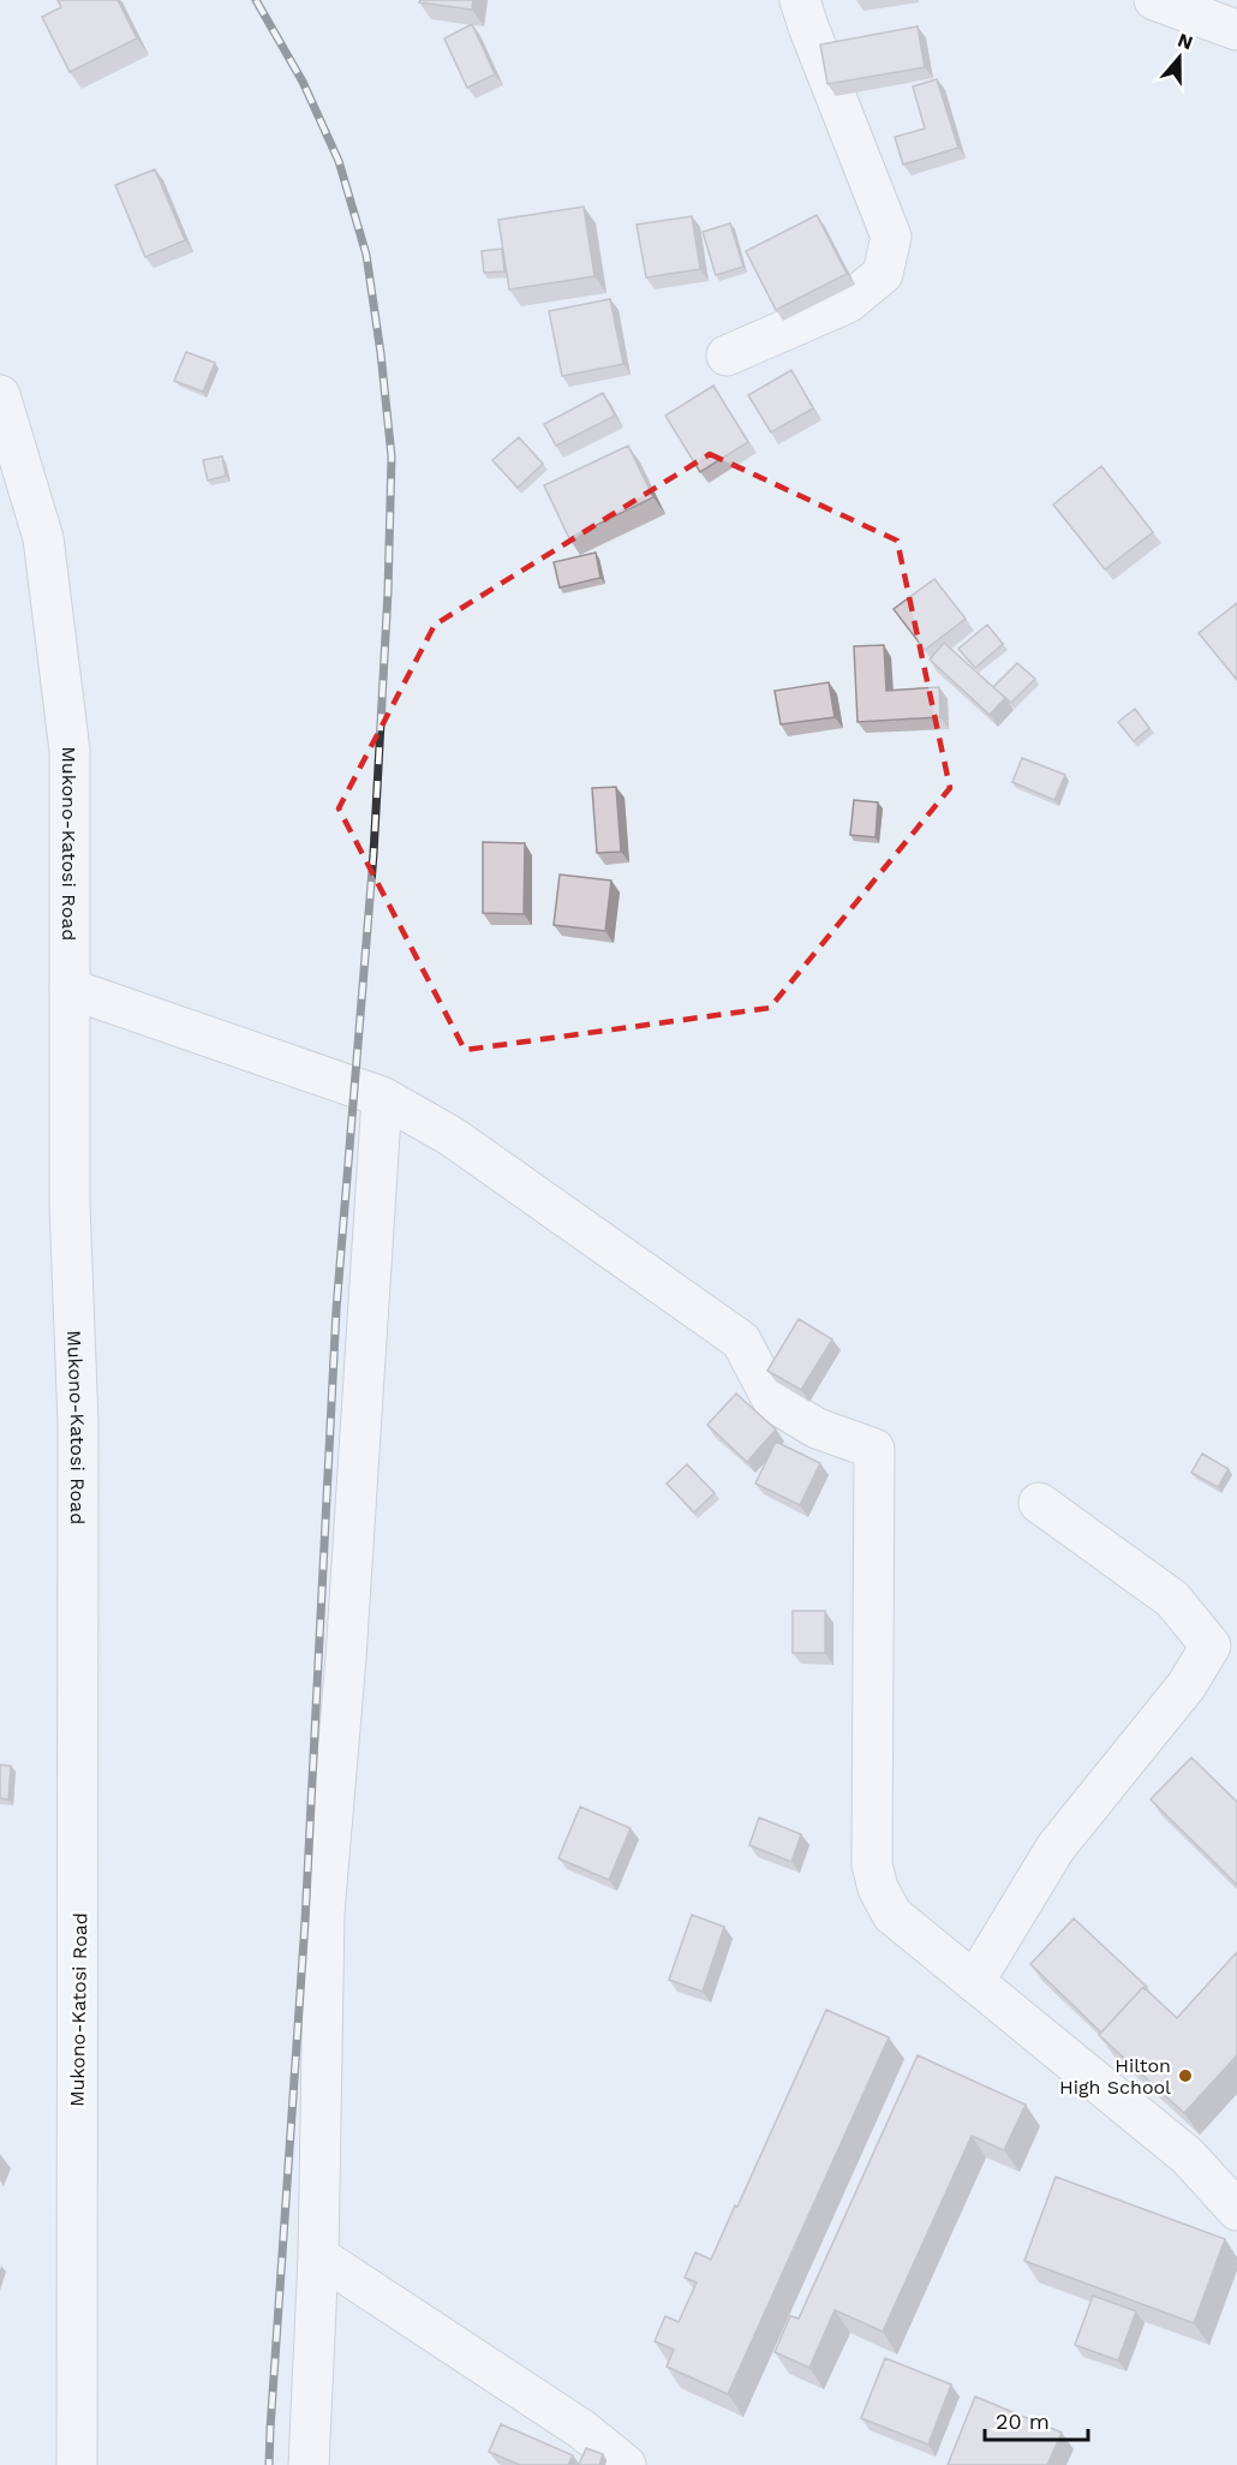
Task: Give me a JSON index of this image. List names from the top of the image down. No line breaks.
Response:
{"streets":{"street":["Mukono-Katosi Road"]},"places":["Hilton High School"],"scale_bar":"20 m","north":"top"}
